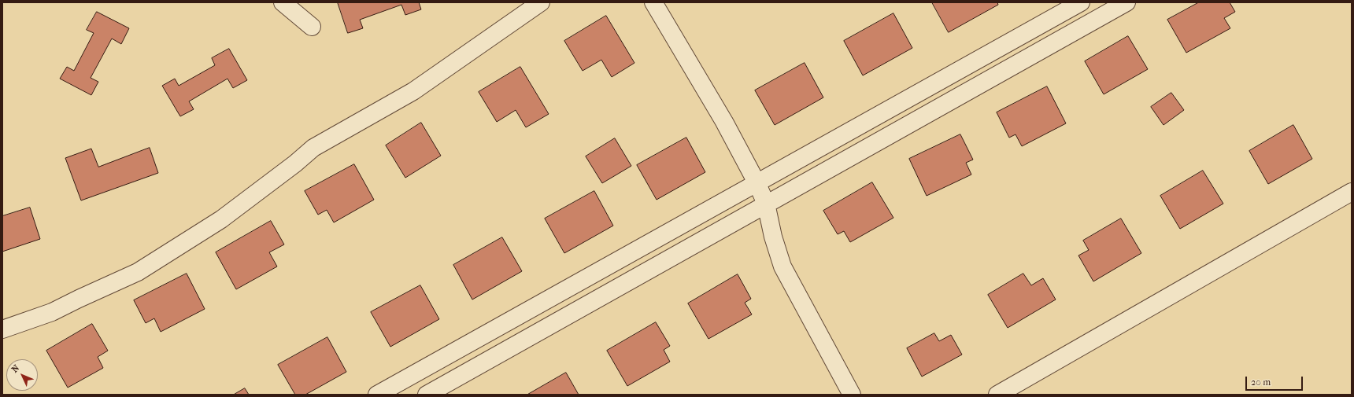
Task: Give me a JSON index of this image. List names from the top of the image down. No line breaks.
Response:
{"scale_bar":"20 m","north":"top left"}
